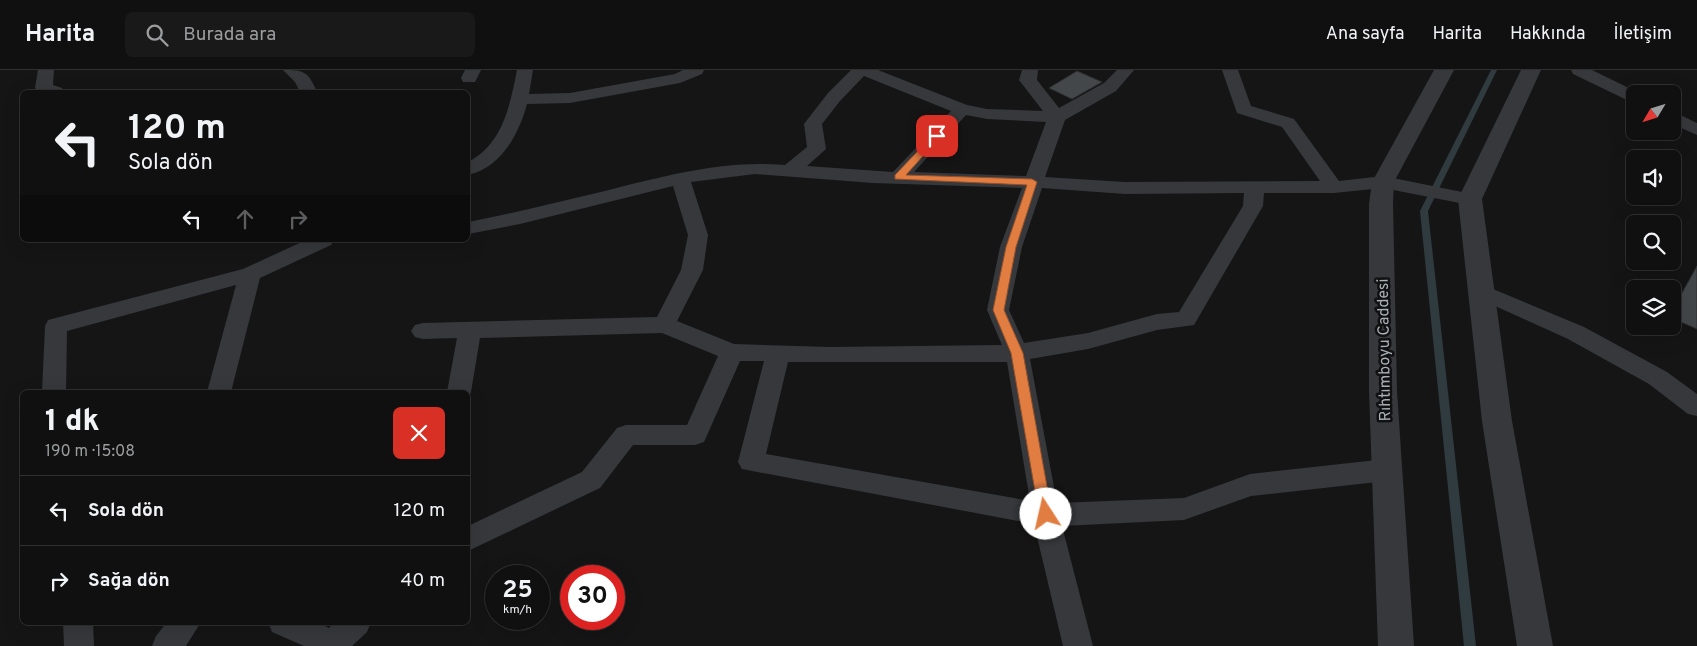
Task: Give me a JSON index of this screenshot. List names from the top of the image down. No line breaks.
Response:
{"streets":{"street":["Rıhtımboyu Caddesi"]},"north":"bottom left","page":{"header":"Harita","search":"Burada ara","nav":["Ana sayfa","Harita","Hakkında","İletişim"],"turn":["120 m","Sola dön"],"heading":["1 dk","190 m · 15:08"],"list":[{"name":"Sola dön","value":"120 m"},{"name":"Sağa dön","value":"40 m"}],"speed":"25 km/h","limit":"30"}}
